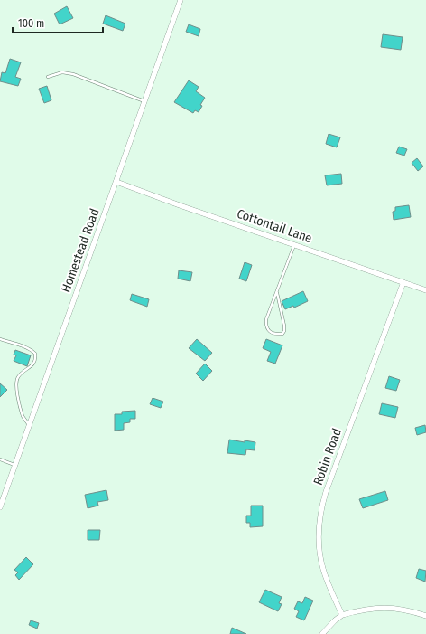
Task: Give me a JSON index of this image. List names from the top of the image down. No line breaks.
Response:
{"streets":{"street":["Cottontail Lane","Homestead Road","Robin Road"]},"crossings":[["Cottontail Lane","Homestead Road"],["Cottontail Lane","Robin Road"]],"scale_bar":"100 m"}
